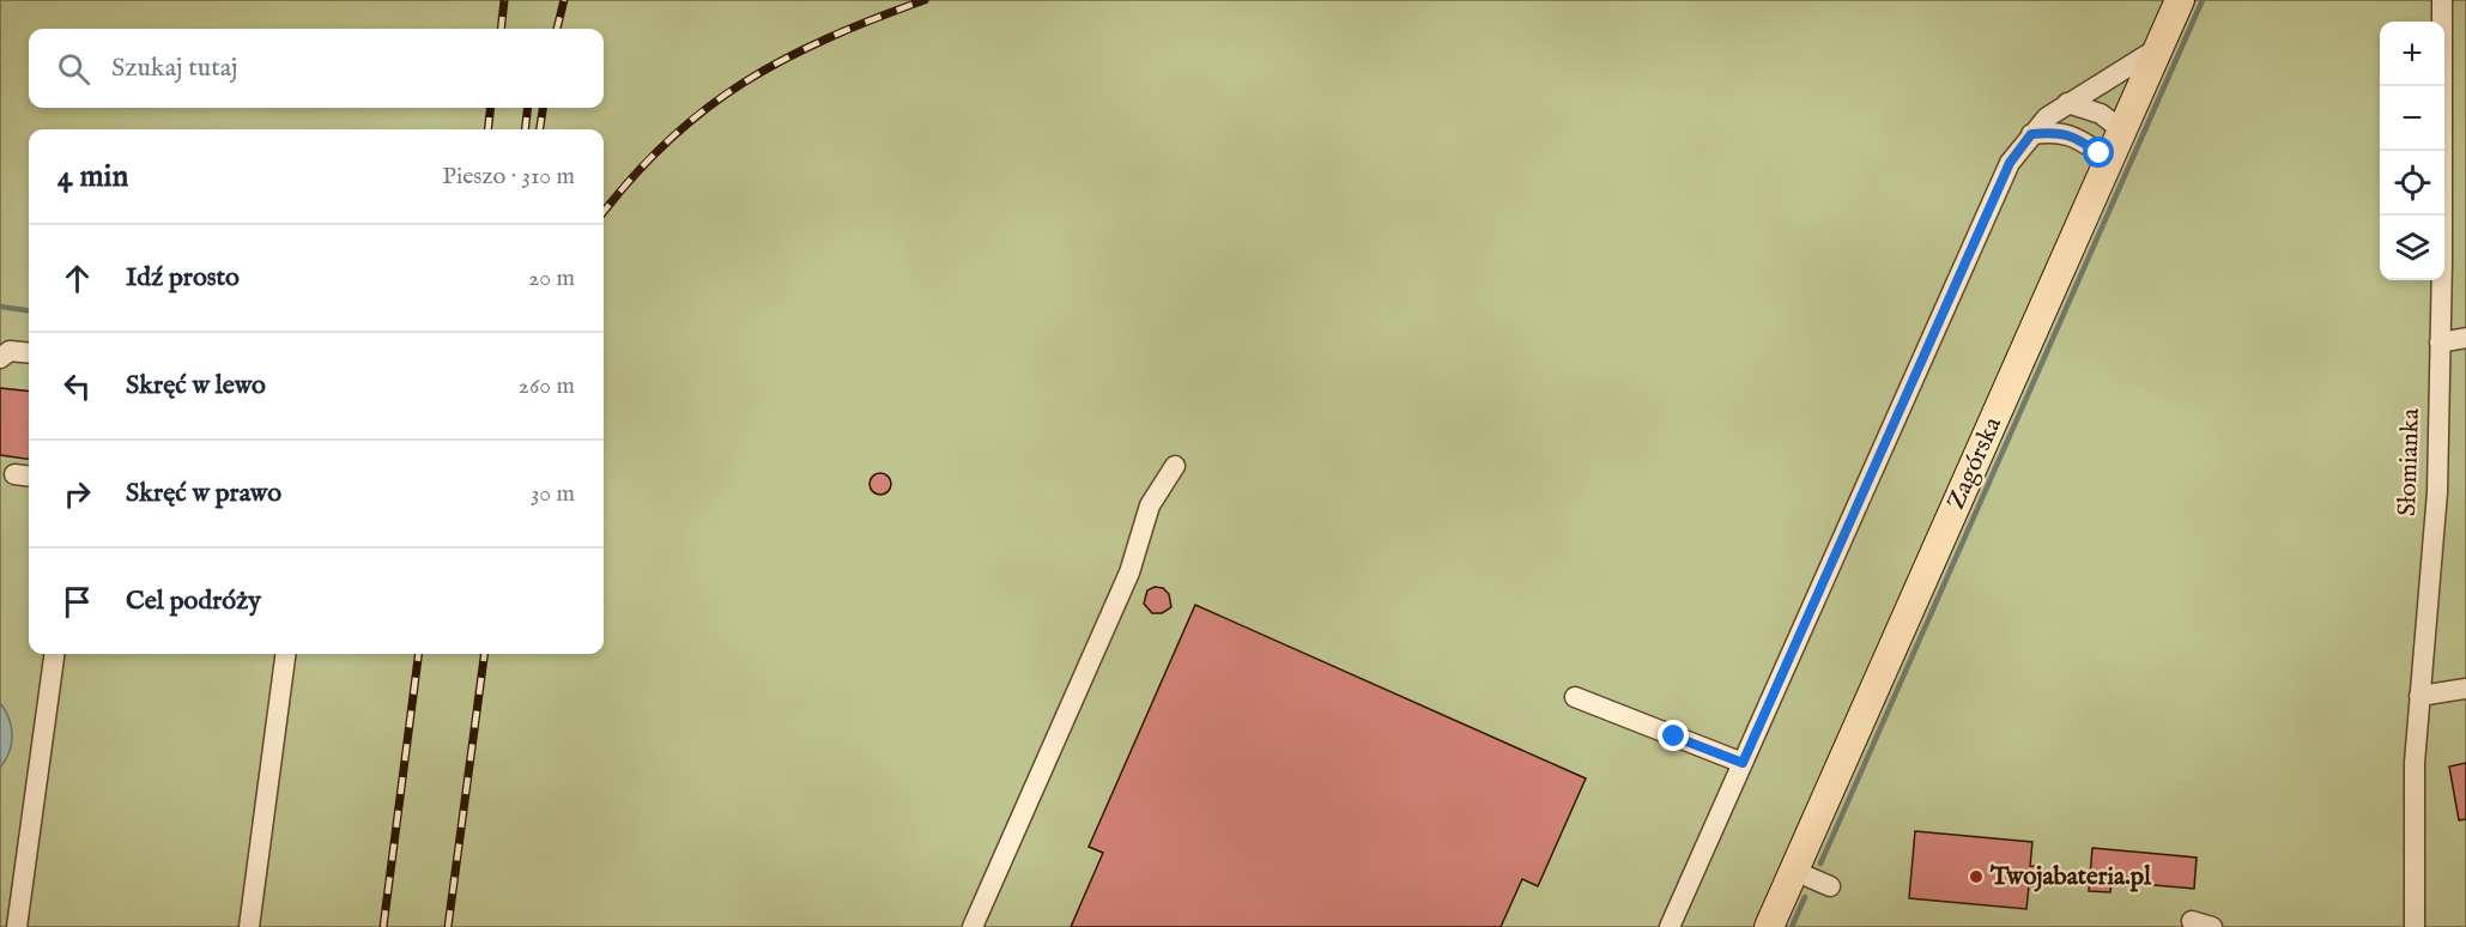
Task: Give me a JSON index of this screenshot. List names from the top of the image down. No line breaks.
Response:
{"streets":{"highway":["Zagórska"],"street":["Słomianka"]},"places":["Twojabateria.pl"],"page":{"map_buttons":["+","−"],"search":"Szukaj tutaj","heading":["4 min","Pieszo · 310 m"],"list":[["Idź prosto","20 m"],["Skręć w lewo","260 m"],["Skręć w prawo","30 m"],"Cel podróży"]}}
